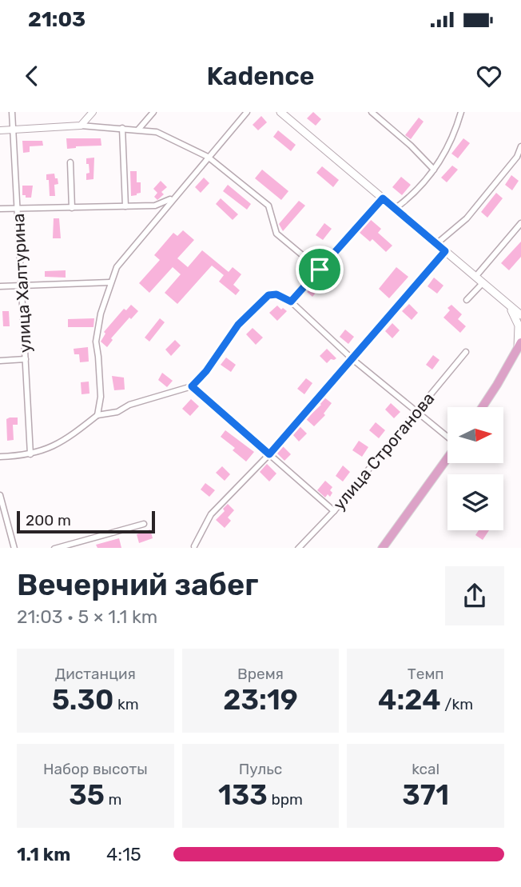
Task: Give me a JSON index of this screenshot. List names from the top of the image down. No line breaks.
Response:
{"streets":{"street":["улица Халтурина","улица Строганова"]},"scale_bar":"200 m","north":"right","page":{"status":"21:03","header":"Kadence","scale":"200 m","heading":["Вечерний забег","21:03 · 5 × 1.1 km"],"stats":[["Дистанция","5.30 km"],["Время","23:19"],["Темп","4:24 /km"],["Набор высоты","35 m"],["Пульс","133 bpm"],["kcal","371"]],"list":[{"name":"1.1 km","note":"4:15"}]}}
